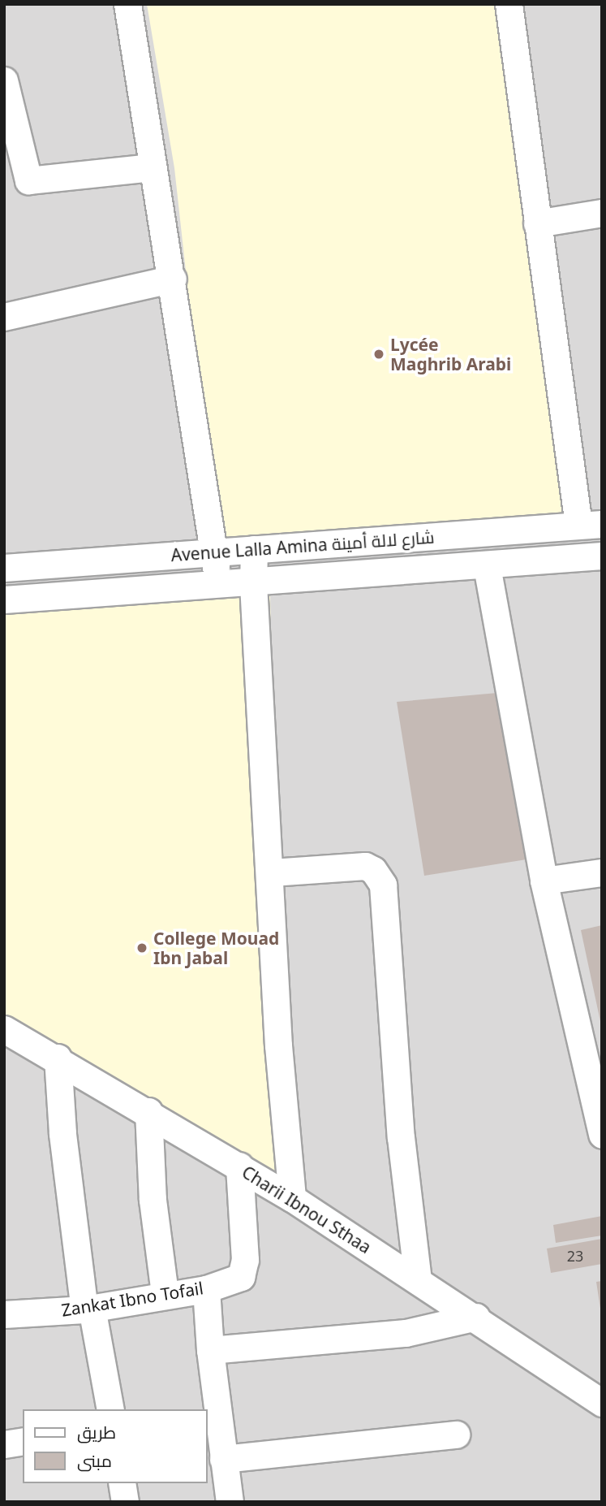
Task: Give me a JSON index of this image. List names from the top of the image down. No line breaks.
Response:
{"streets":{"street":["Avenue Lalla Amina شارع لالة أمينة","Charii Ibnou Sthaa","Zankat Ibno Tofail"]},"crossings":[["Charii Ibnou Sthaa","Zankat Ibno Tofail"]],"places":["Lycée Maghrib Arabi","College Mouad Ibn Jabal"],"house_numbers":["23"],"legend":["طريق","مبنى"]}
